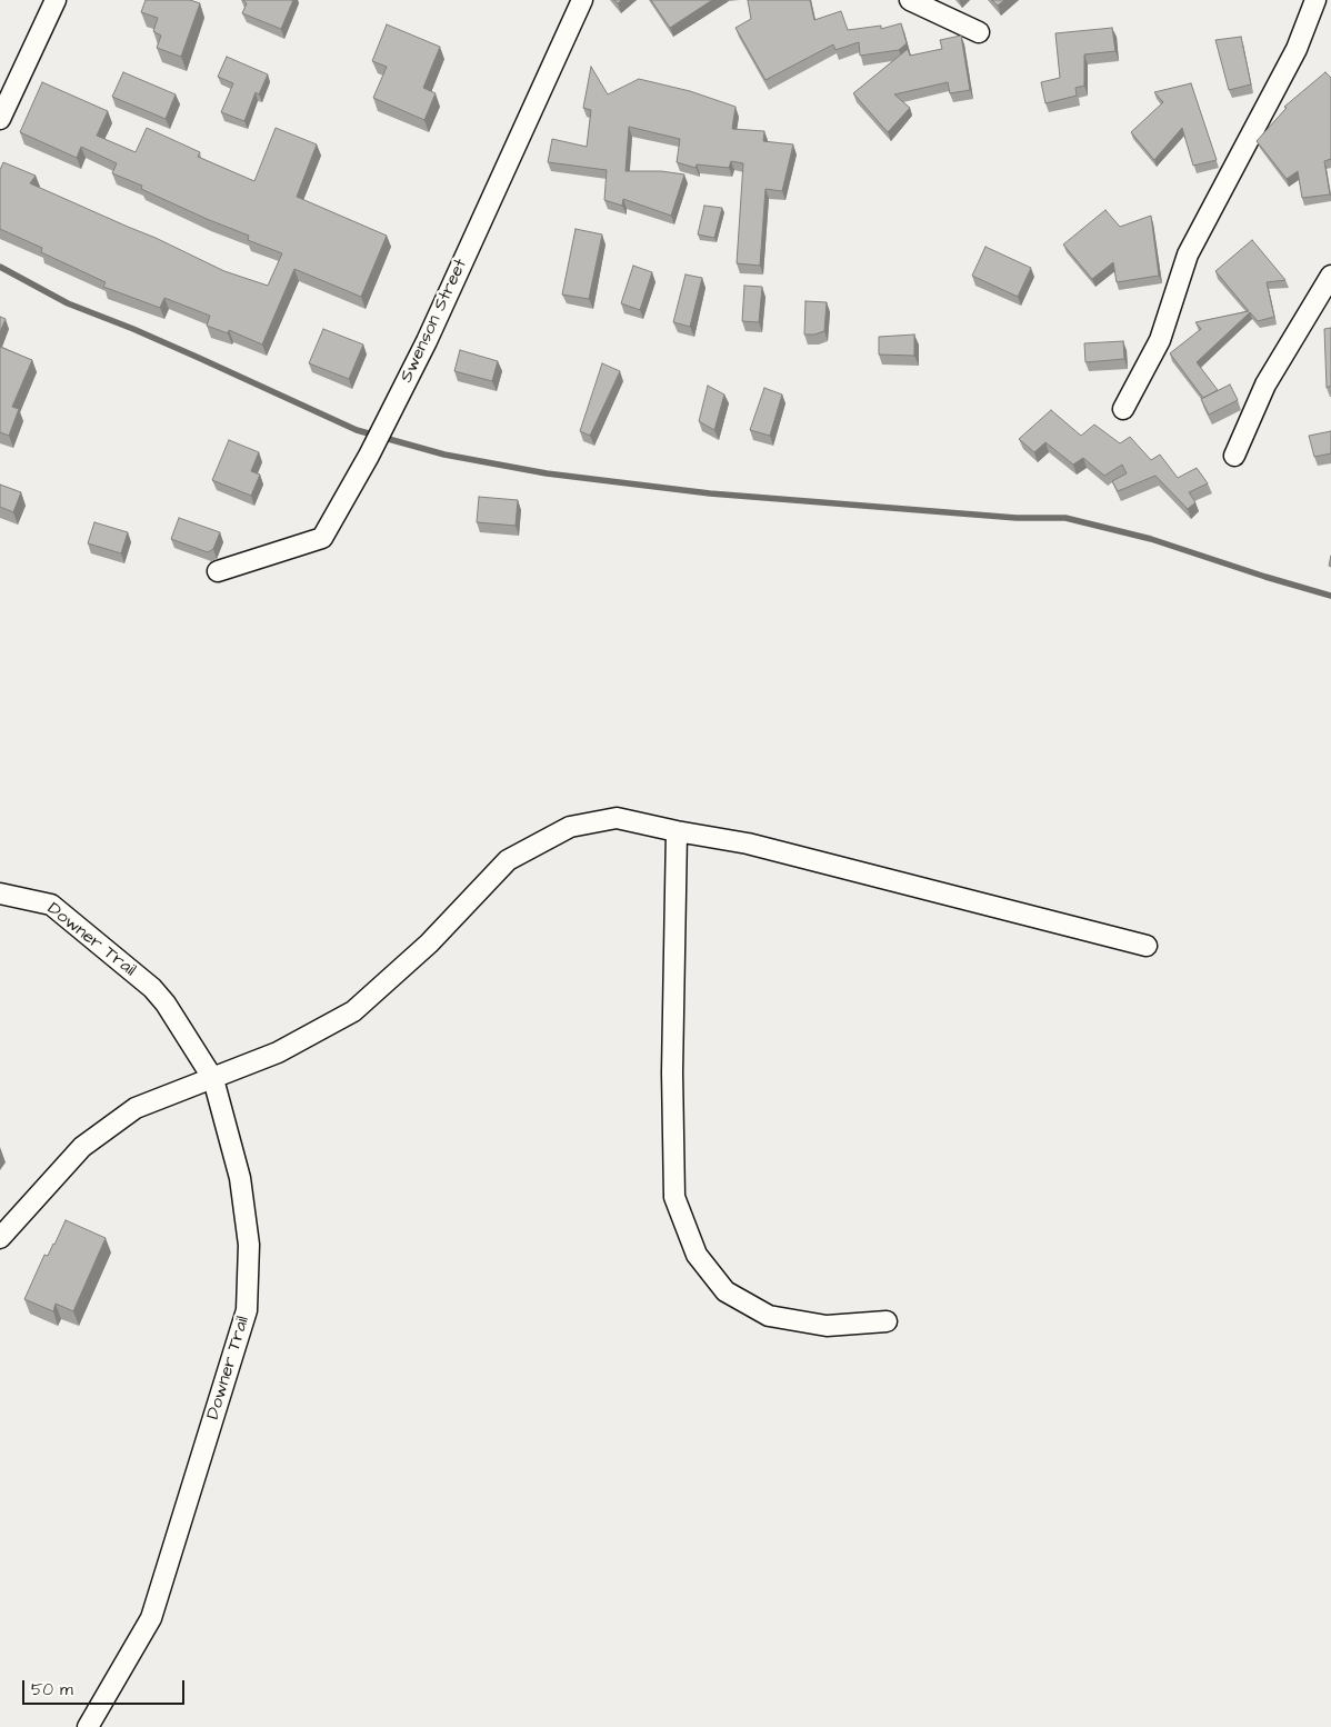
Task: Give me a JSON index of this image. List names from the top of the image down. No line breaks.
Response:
{"streets":{"street":["Swenson Street","Downer Trail"]},"scale_bar":"50 m"}
